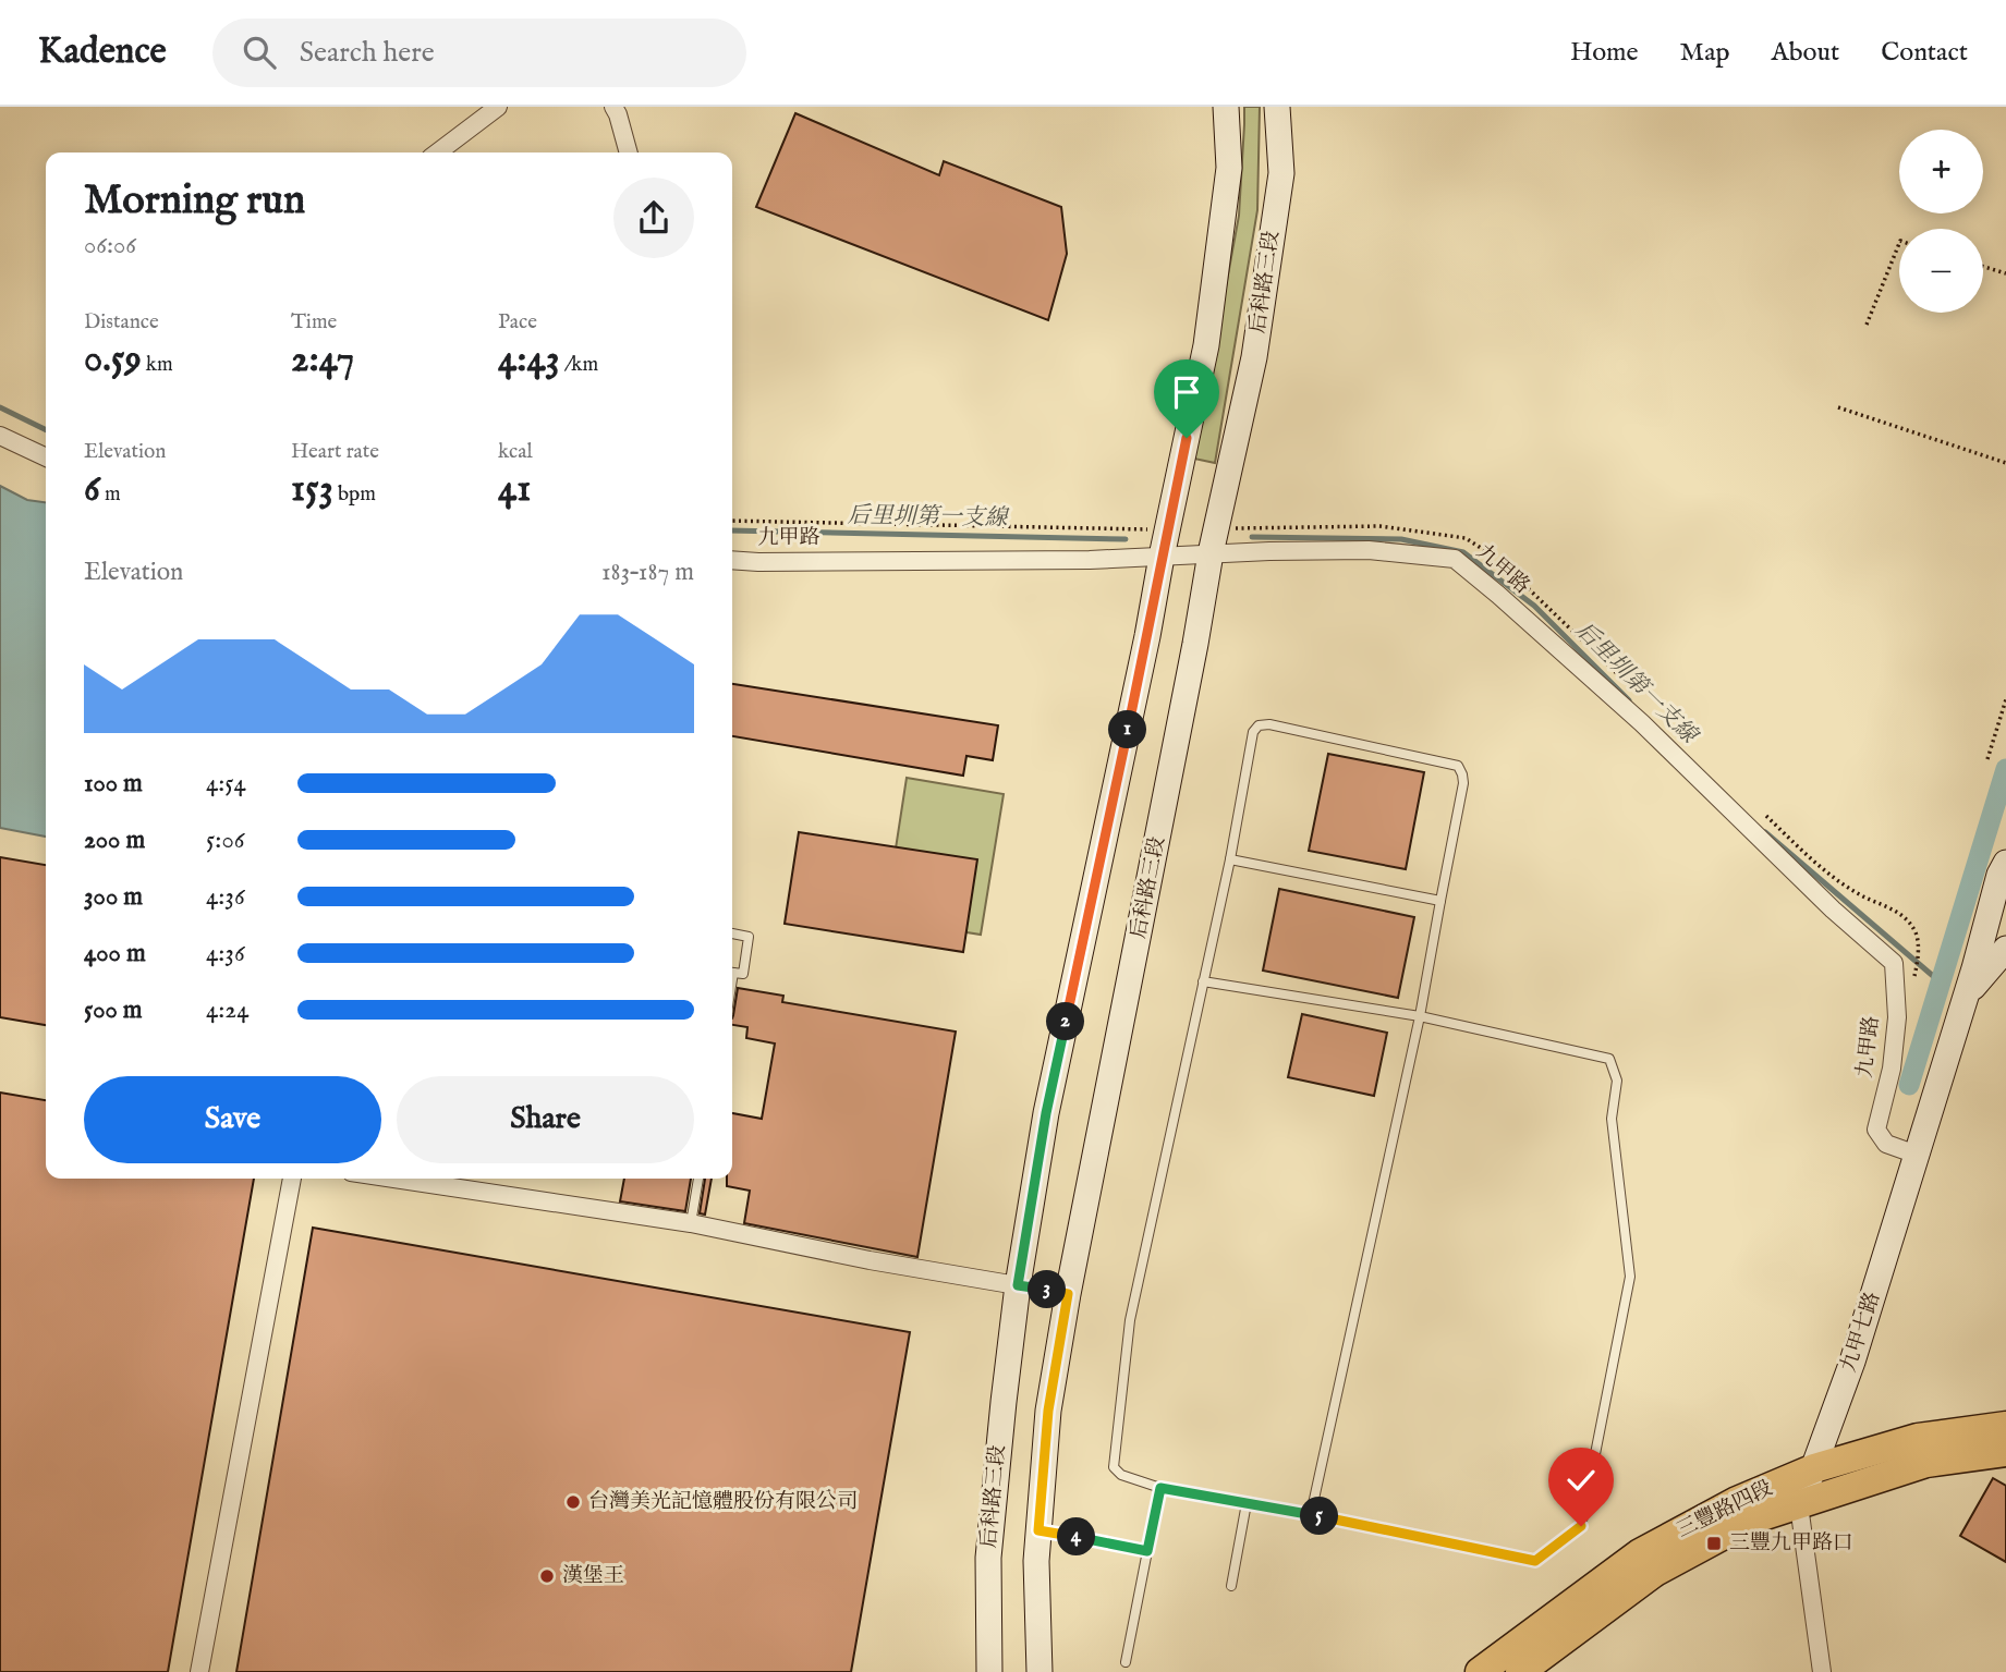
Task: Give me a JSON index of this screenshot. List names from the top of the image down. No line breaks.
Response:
{"streets":{"main road":["三豐路四段"],"street":["后科路三段","九甲路","九甲七路"]},"crossings":[["后科路三段","九甲路"],["九甲路","九甲七路"],["九甲七路","三豐路四段"]],"water":["后里圳第一支線"],"places":{"other":["台灣美光記憶體股份有限公司","漢堡王"],"transit":["三豐九甲路口"]},"page":{"header":"Kadence","search":"Search here","nav":["Home","Map","About","Contact"],"map_buttons":["+","−"],"heading":["Morning run","06:06"],"stats":[["Distance","0.59 km"],["Time","2:47"],["Pace","4:43 /km"],["Elevation","6 m"],["Heart rate","153 bpm"],["kcal","41"]],"chart":["Elevation","183–187 m"],"pins":["1","2","3","5","4"],"list":[{"name":"100 m","note":"4:54"},{"name":"200 m","note":"5:06"},{"name":"300 m","note":"4:36"},{"name":"400 m","note":"4:36"},{"name":"500 m","note":"4:24"}],"buttons":["Save","Share"]}}
